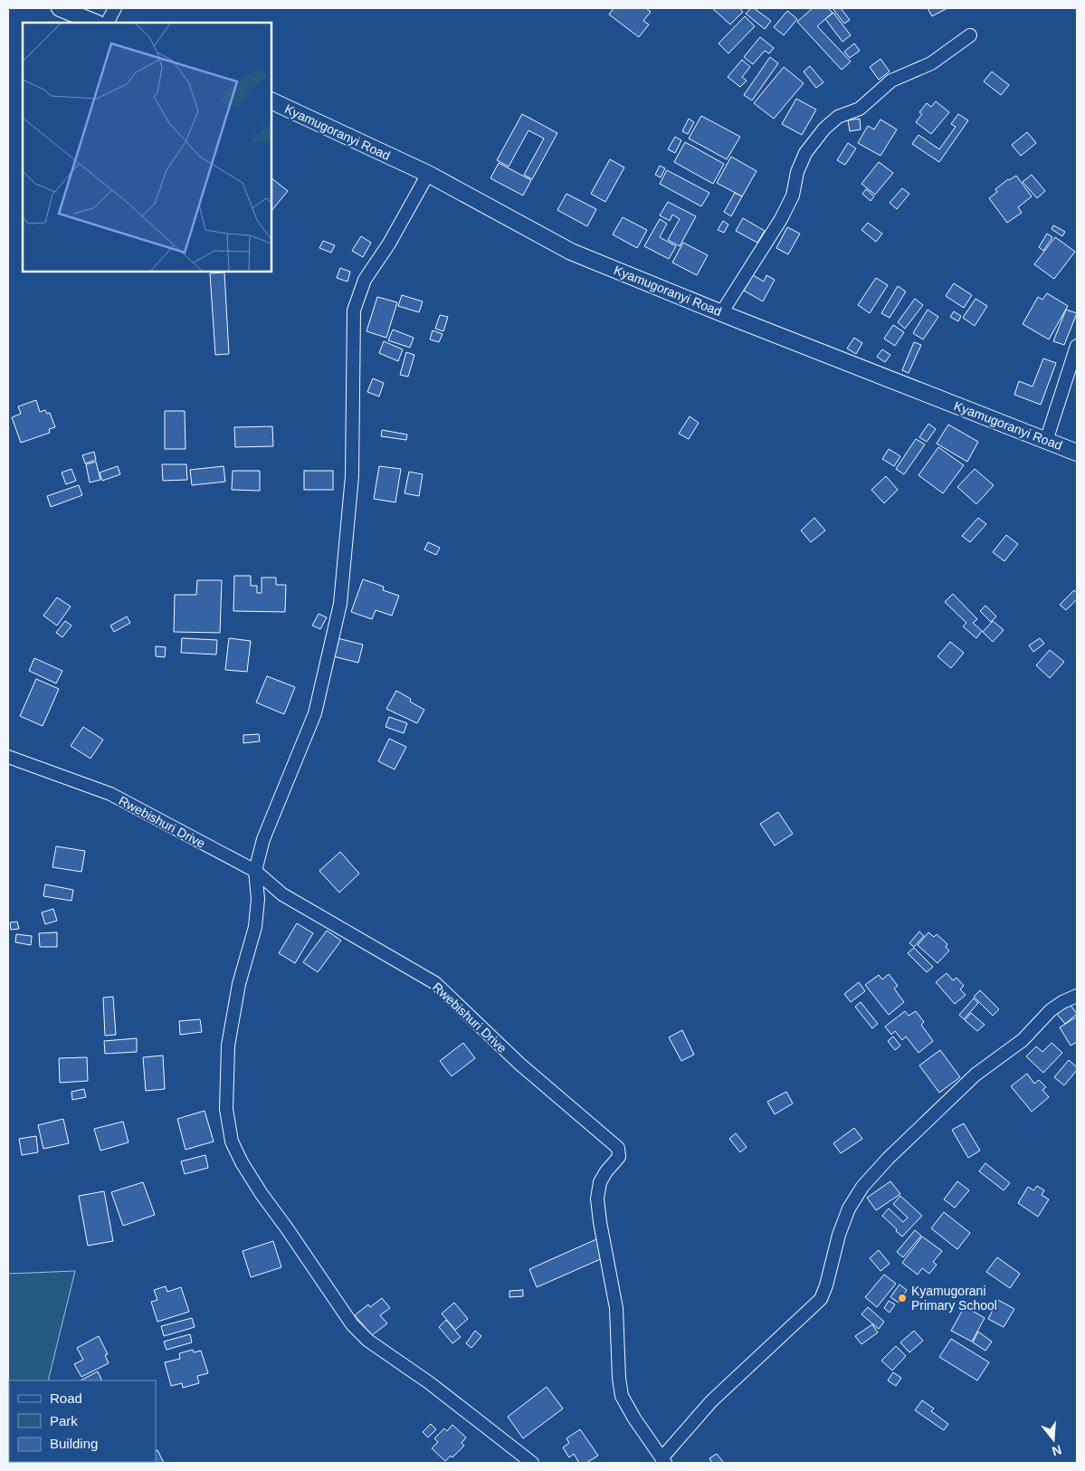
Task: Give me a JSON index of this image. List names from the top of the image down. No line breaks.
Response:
{"streets":{"street":["Kyamugoranyi Road","Rwebishuri Drive"]},"places":["Kyamugorani Primary School"],"legend":["Road","Park","Building"],"north":"bottom"}
